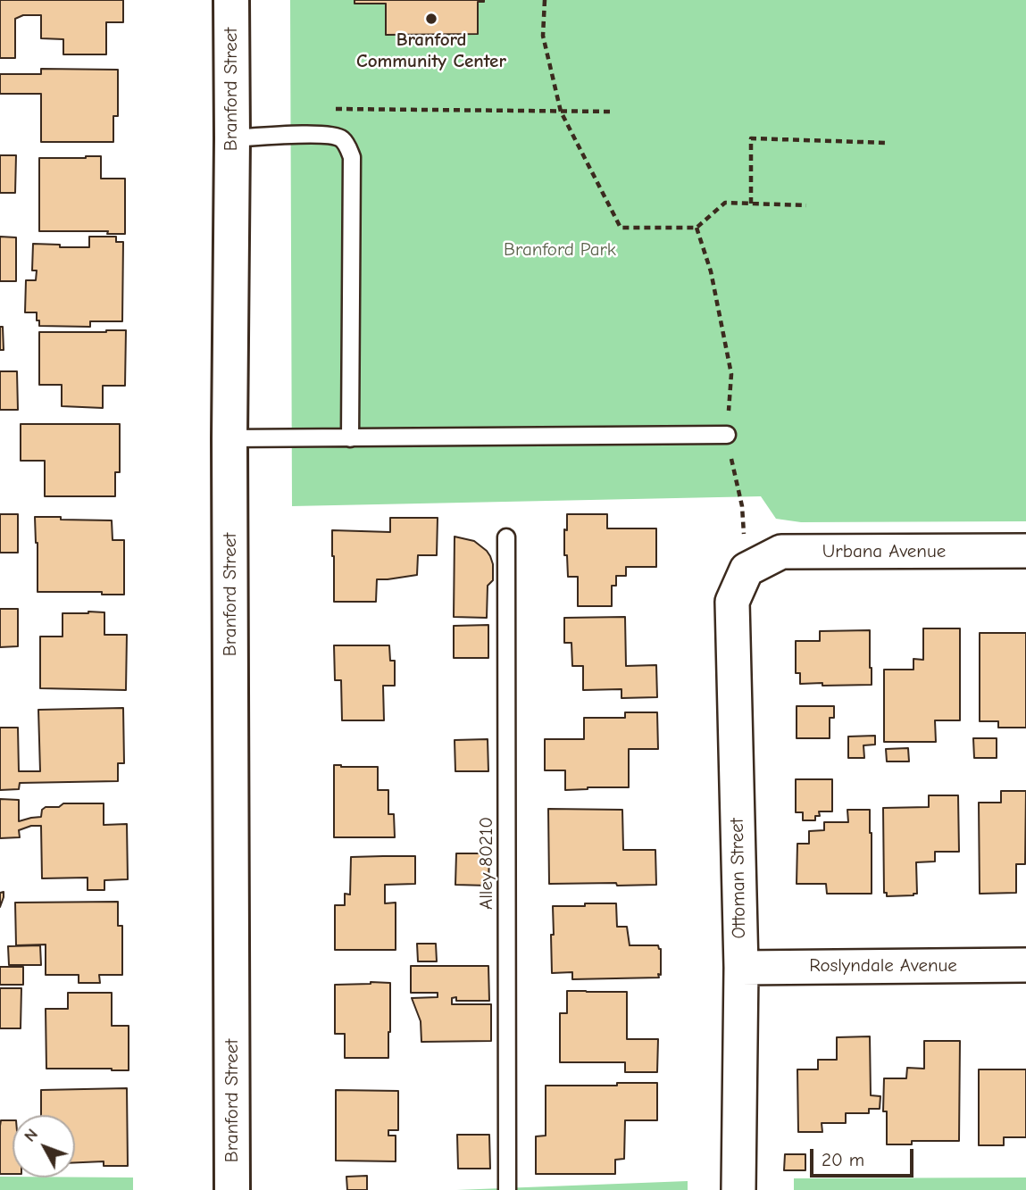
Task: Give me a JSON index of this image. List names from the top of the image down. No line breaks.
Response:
{"streets":{"main road":["Branford Street"],"street":["Urbana Avenue","Ottoman Street","Roslyndale Avenue"],"lane":["Alley 80210"]},"crossings":[["Urbana Avenue","Ottoman Street"],["Ottoman Street","Roslyndale Avenue"]],"parks":["Branford Park"],"places":["Branford Community Center"],"scale_bar":"20 m","north":"top left"}
